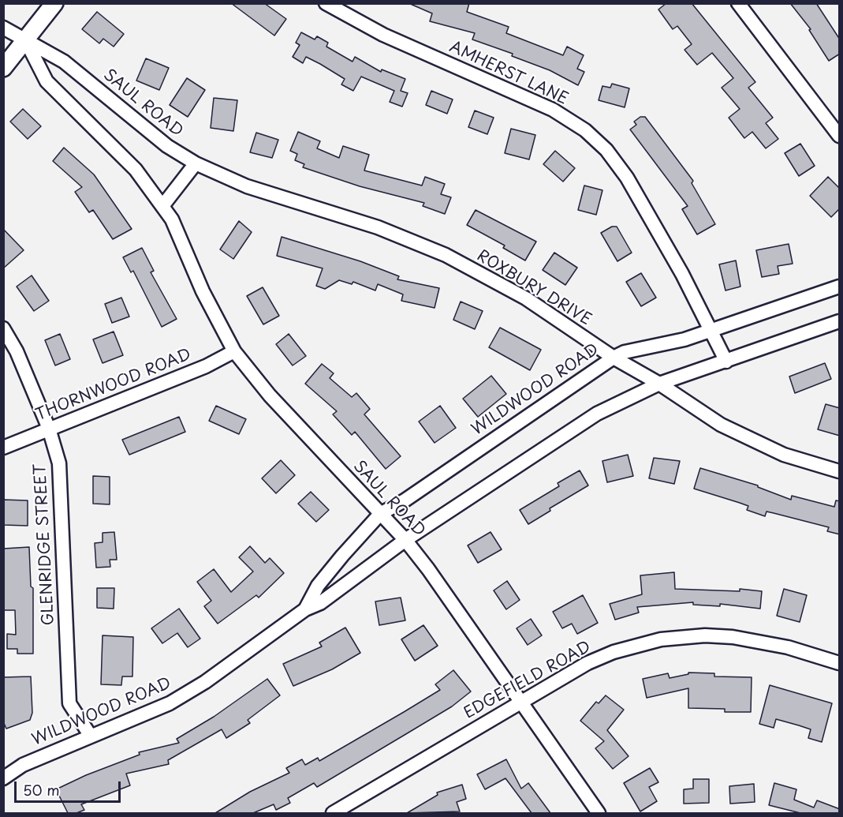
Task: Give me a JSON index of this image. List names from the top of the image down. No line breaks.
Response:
{"streets":{"street":["AMHERST LANE","SAUL ROAD","ROXBURY DRIVE","THORNWOOD ROAD","WILDWOOD ROAD","GLENRIDGE STREET","EDGEFIELD ROAD"]},"crossings":[["AMHERST LANE","WILDWOOD ROAD"],["SAUL ROAD","ROXBURY DRIVE"],["SAUL ROAD","THORNWOOD ROAD"],["SAUL ROAD","WILDWOOD ROAD"],["SAUL ROAD","EDGEFIELD ROAD"],["ROXBURY DRIVE","WILDWOOD ROAD"],["THORNWOOD ROAD","GLENRIDGE STREET"],["WILDWOOD ROAD","GLENRIDGE STREET"]],"scale_bar":"50 m"}
